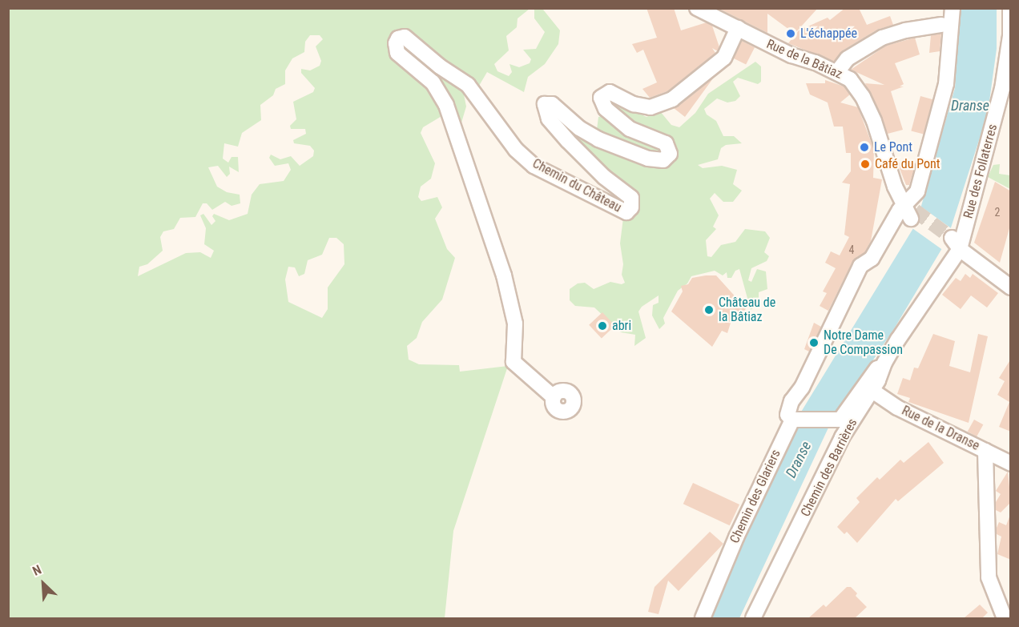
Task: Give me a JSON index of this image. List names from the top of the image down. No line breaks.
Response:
{"streets":{"street":["Rue de la Bâtiaz","Rue des Follaterres","Chemin du Château","Rue de la Dranse","Chemin des Barrières","Chemin des Glariers"]},"crossings":[["Rue de la Bâtiaz","Chemin du Château"],["Rue des Follaterres","Chemin des Barrières"],["Rue de la Dranse","Chemin des Barrières"]],"water":["Dranse"],"places":["L'échappée","Le Pont","Café du Pont","Château de la Bâtiaz","abri","Notre Dame De Compassion"],"house_numbers":["2","4"],"north":"top left"}
